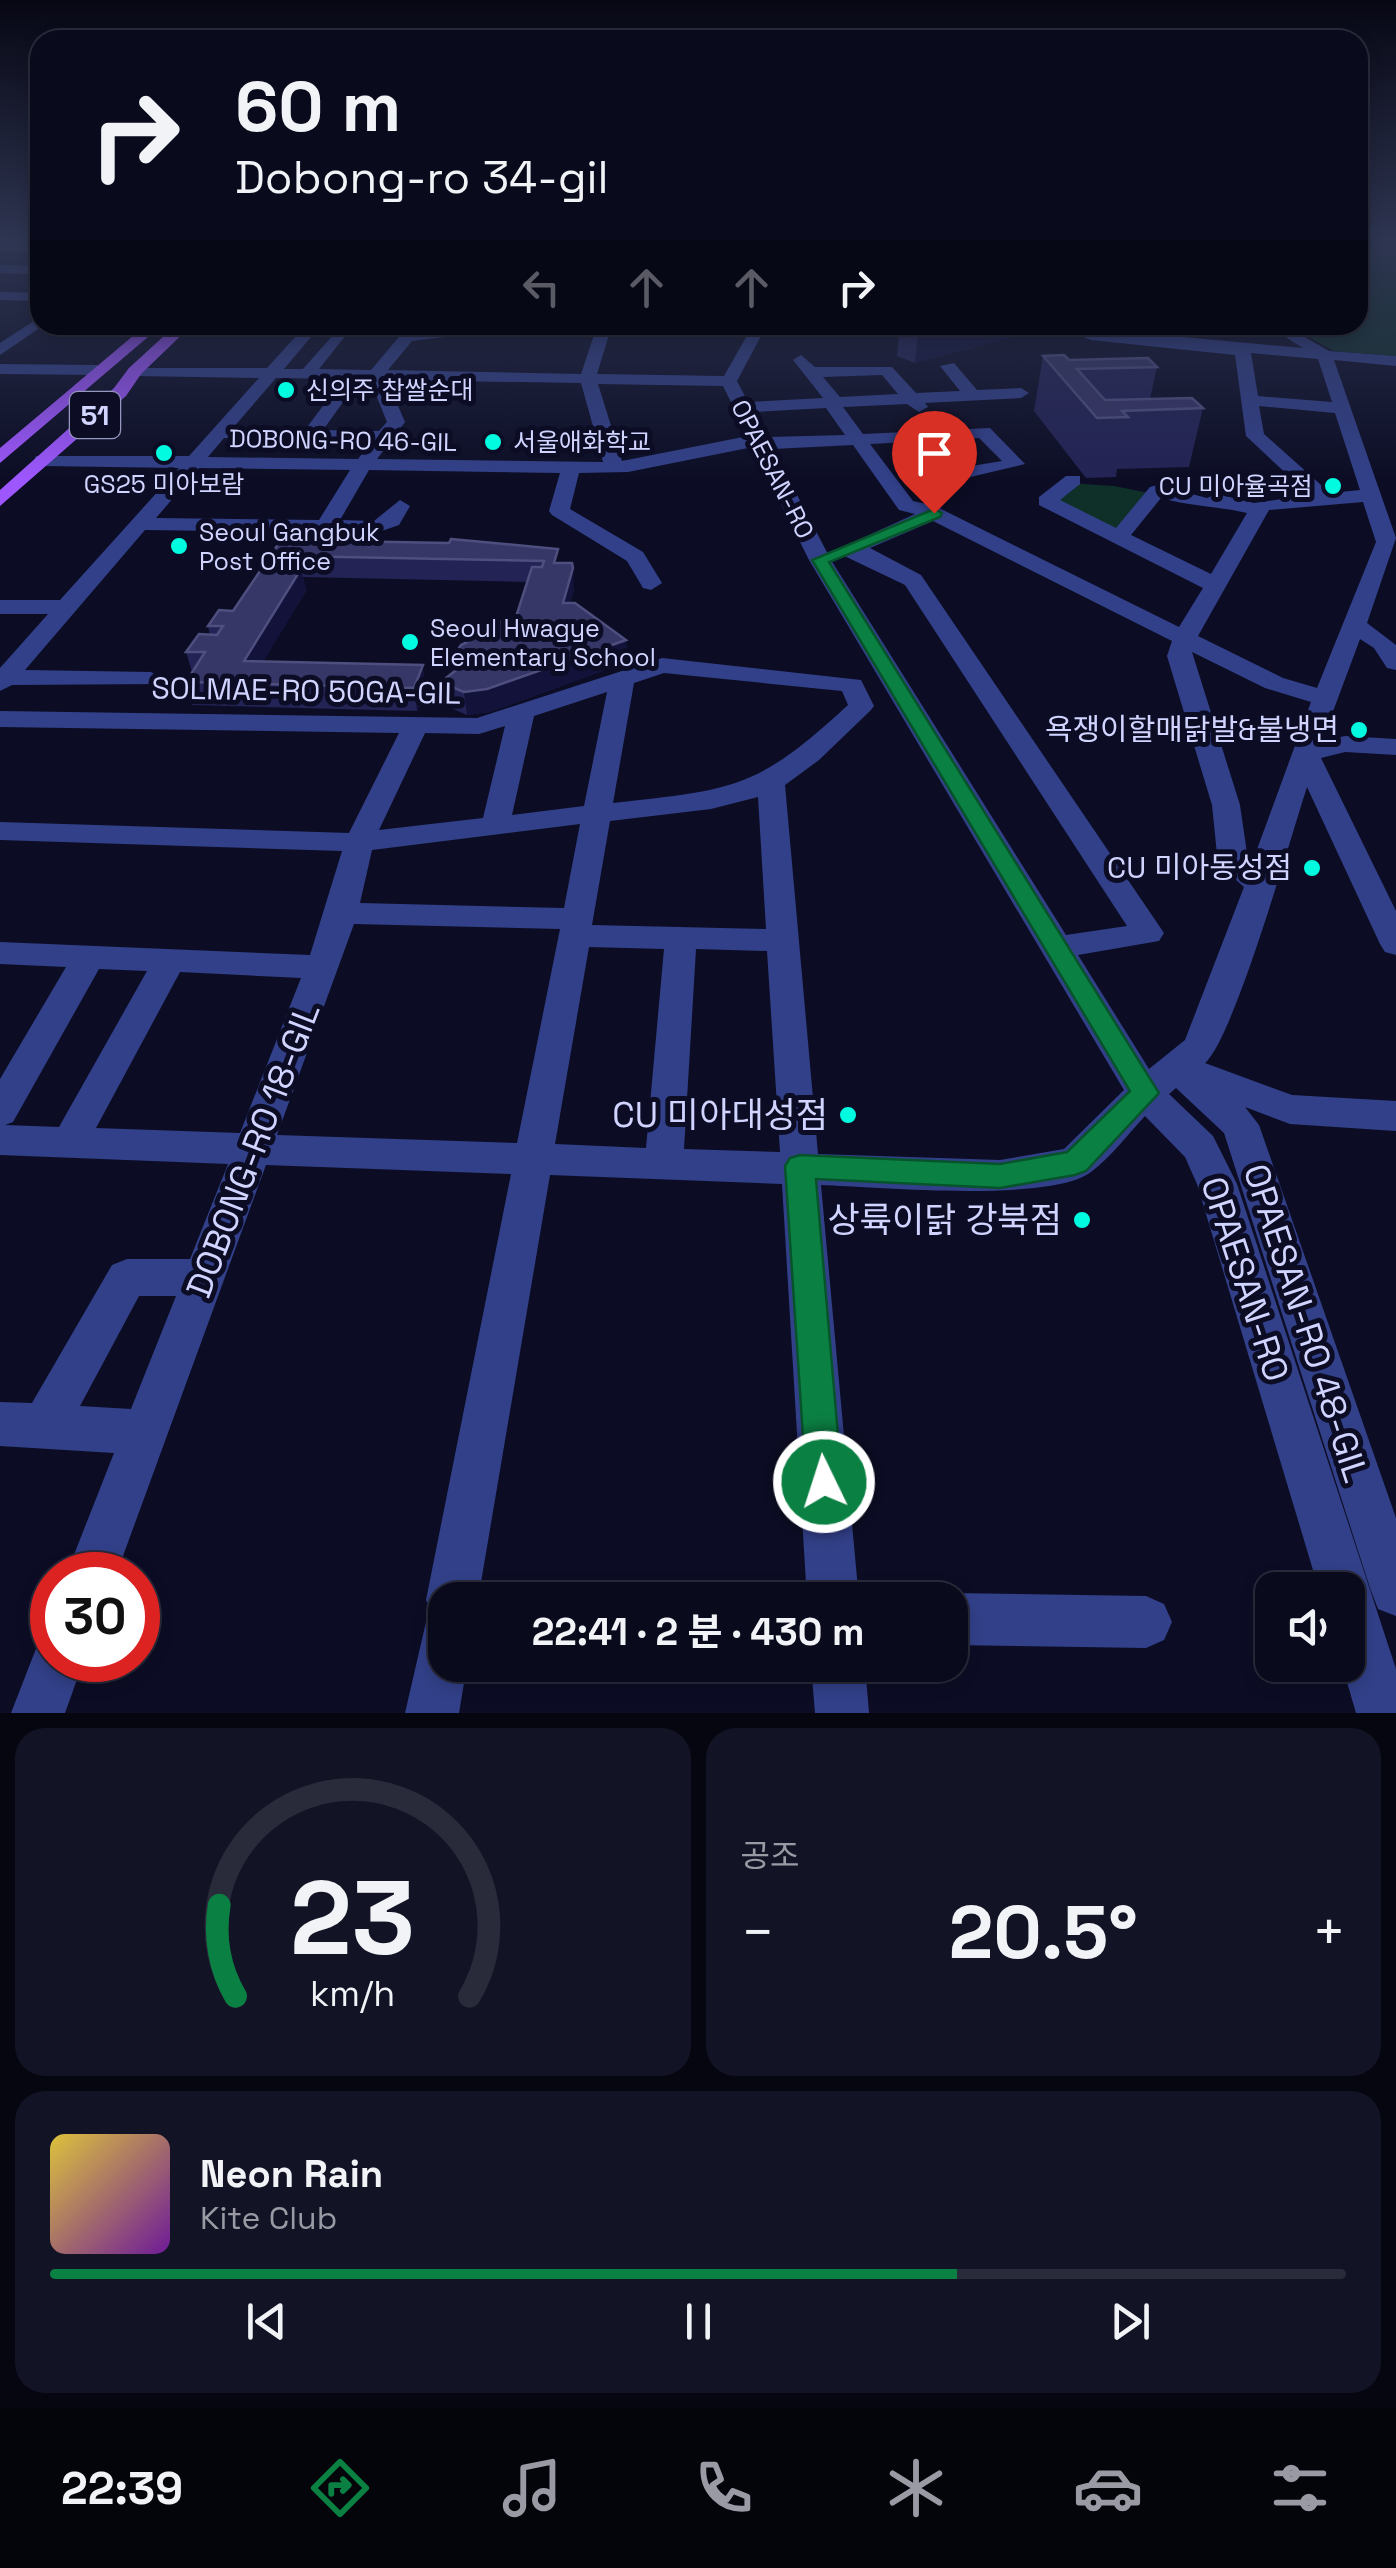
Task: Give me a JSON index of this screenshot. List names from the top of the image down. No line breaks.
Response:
{"streets":{"main road":["51"],"street":["DOBONG-RO 46-GIL","OPAESAN-RO","SOLMAE-RO 50GA-GIL","DOBONG-RO 18-GIL","OPAESAN-RO 48-GIL"]},"crossings":[["51","DOBONG-RO 46-GIL"],["DOBONG-RO 46-GIL","OPAESAN-RO"],["OPAESAN-RO","OPAESAN-RO 48-GIL"],["SOLMAE-RO 50GA-GIL","DOBONG-RO 18-GIL"]],"places":["신의주 찹쌀순대","서울애화학교","GS25 미아보람","CU 미아율곡점","Seoul Gangbuk Post Office","Seoul Hwagye Elementary School","욕쟁이할매닭발&불냉면","CU 미아동성점","CU 미아대성점","상륙이닭 강북점"],"page":{"turn":["60 m","Dobong-ro 34-gil"],"limit":"30","trip":"22:41 · 2 분 · 430 m","tile":"공조","heat":["−","20.5°","+"],"song":["Neon Rain","Kite Club"],"tabs":"22:39","gauge":["23","km/h"]}}
